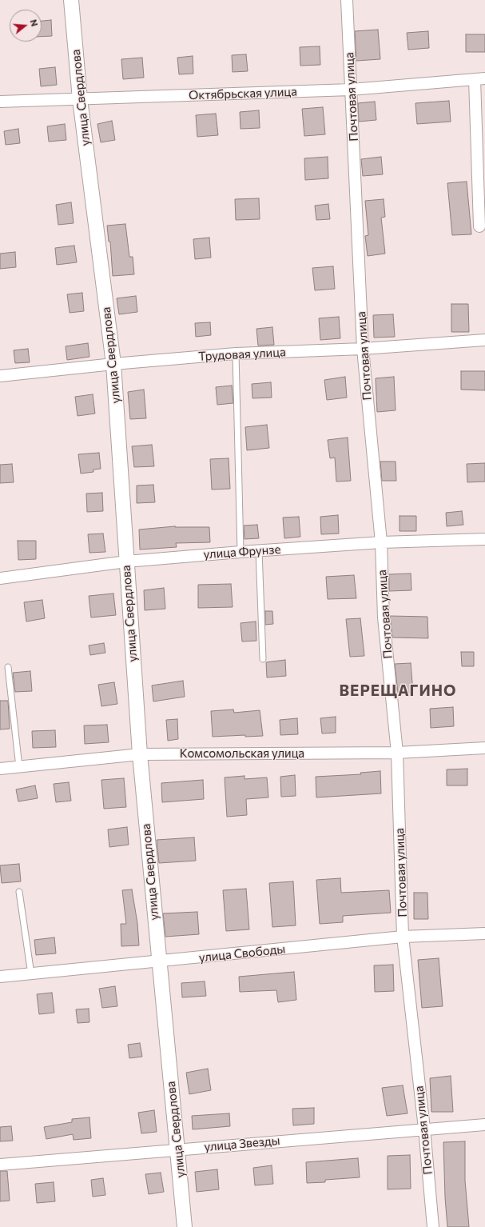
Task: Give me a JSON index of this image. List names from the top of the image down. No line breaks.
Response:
{"streets":{"street":["Октябрьская улица","Почтовая улица","улица Свердлова","Трудовая улица","улица Фрунзе","Комсомольская улица","улица Свободы","улица Звезды"]},"crossings":[["Октябрьская улица","Почтовая улица"],["Октябрьская улица","улица Свердлова"],["Почтовая улица","Трудовая улица"],["Почтовая улица","улица Фрунзе"],["Почтовая улица","Комсомольская улица"],["Почтовая улица","улица Свободы"],["Почтовая улица","улица Звезды"],["улица Свердлова","Трудовая улица"],["улица Свердлова","улица Фрунзе"],["улица Свердлова","Комсомольская улица"],["улица Свердлова","улица Свободы"],["улица Свердлова","улица Звезды"]],"districts":["ВЕРЕЩАГИНО"],"north":"right"}
